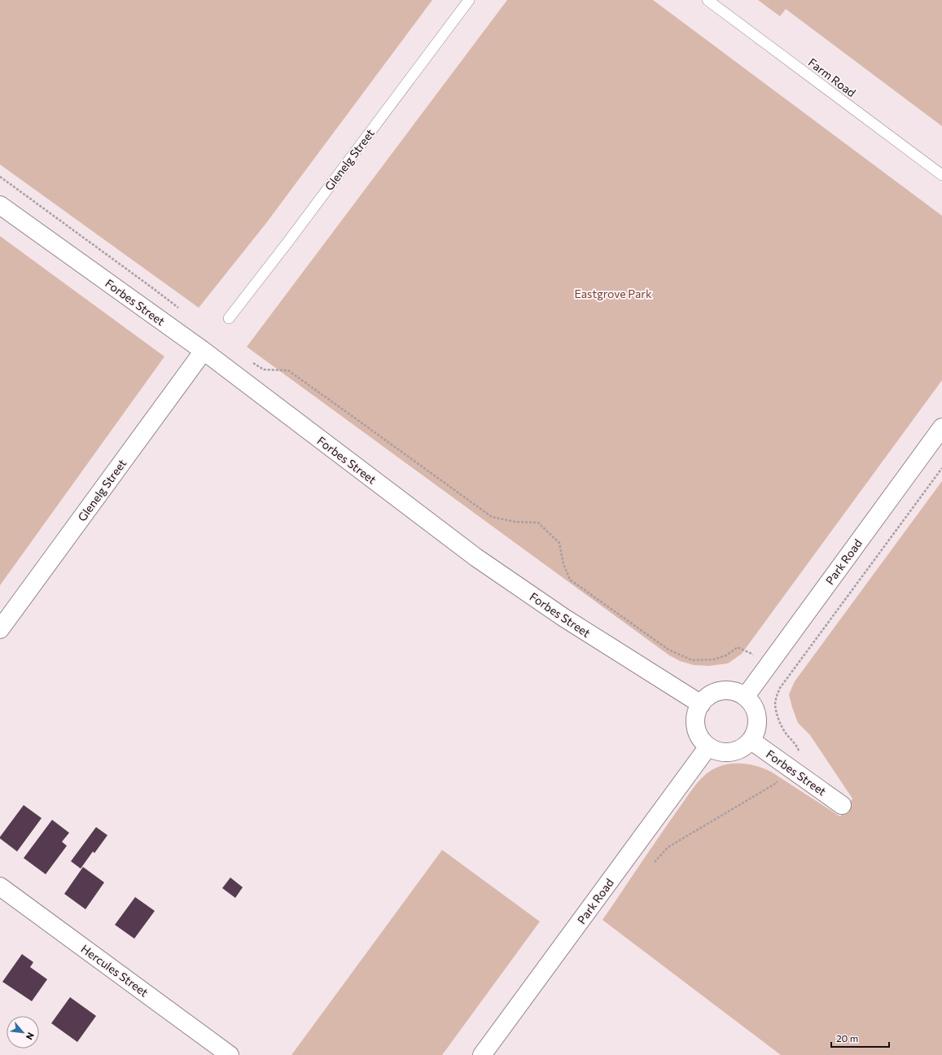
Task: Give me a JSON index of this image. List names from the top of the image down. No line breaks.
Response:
{"streets":{"street":["Glenelg Street","Forbes Street","Park Road","Hercules Street"],"lane":["Farm Road"]},"crossings":[["Glenelg Street","Forbes Street"],["Forbes Street","Park Road"]],"parks":["Eastgrove Park"],"scale_bar":"20 m","north":"bottom right"}
